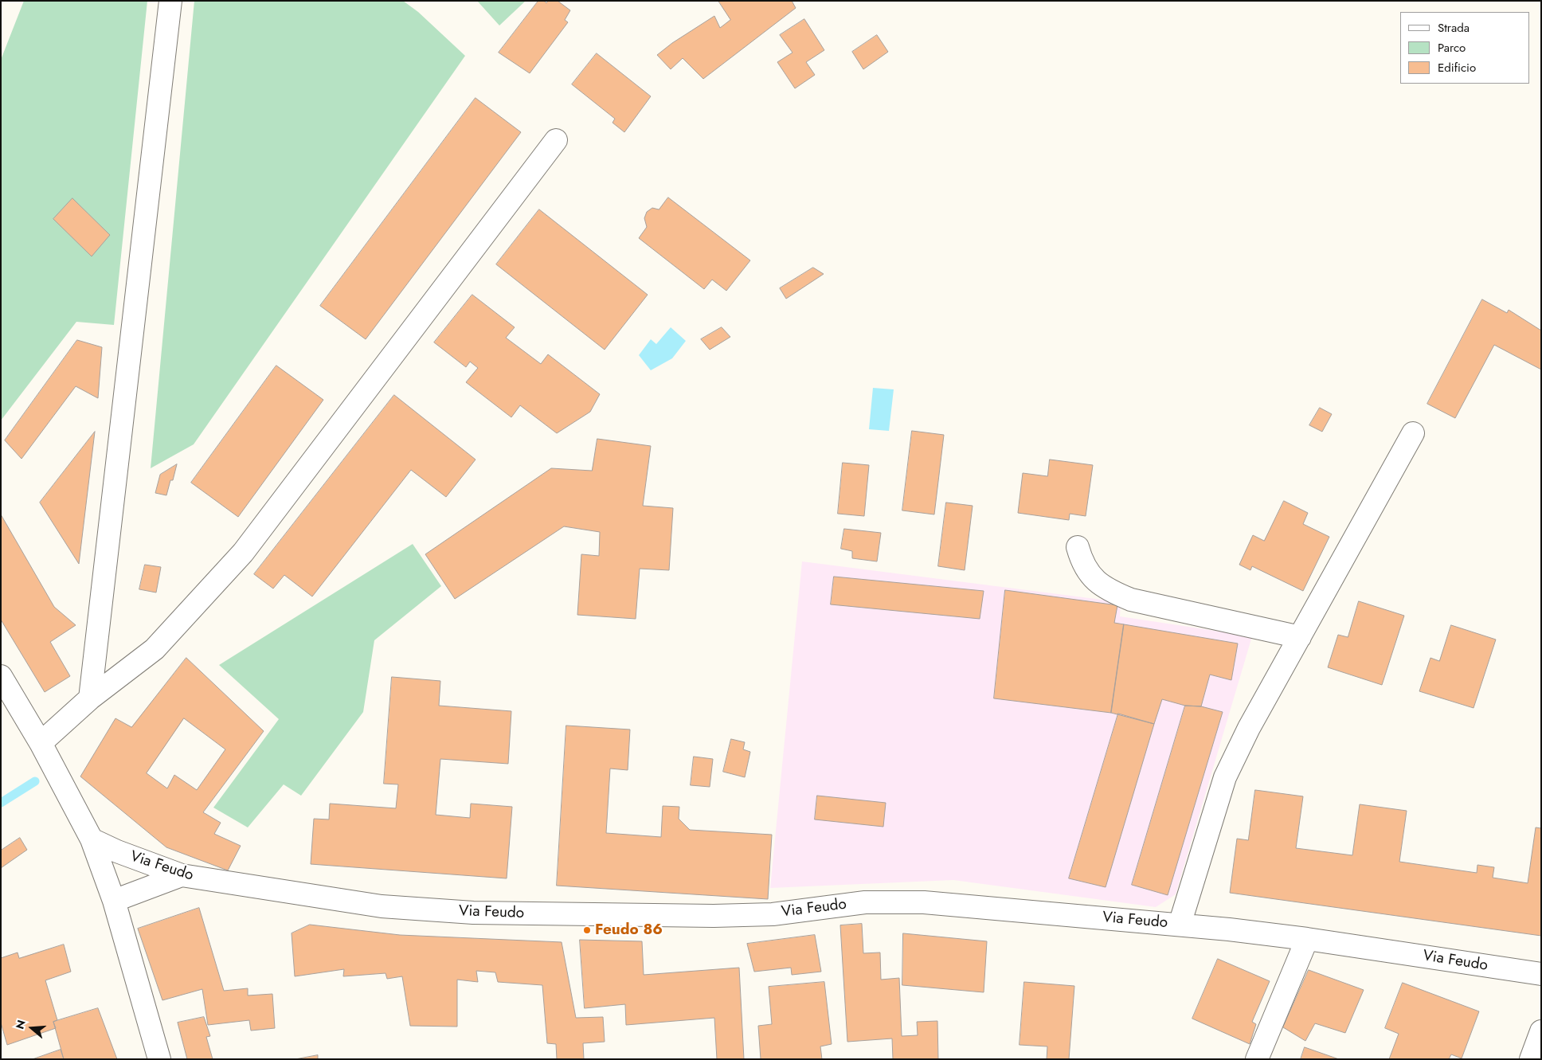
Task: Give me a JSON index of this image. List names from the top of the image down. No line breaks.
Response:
{"streets":{"street":["Via Feudo"]},"places":["Feudo 86"],"legend":["Strada","Parco","Edificio"],"north":"left"}
